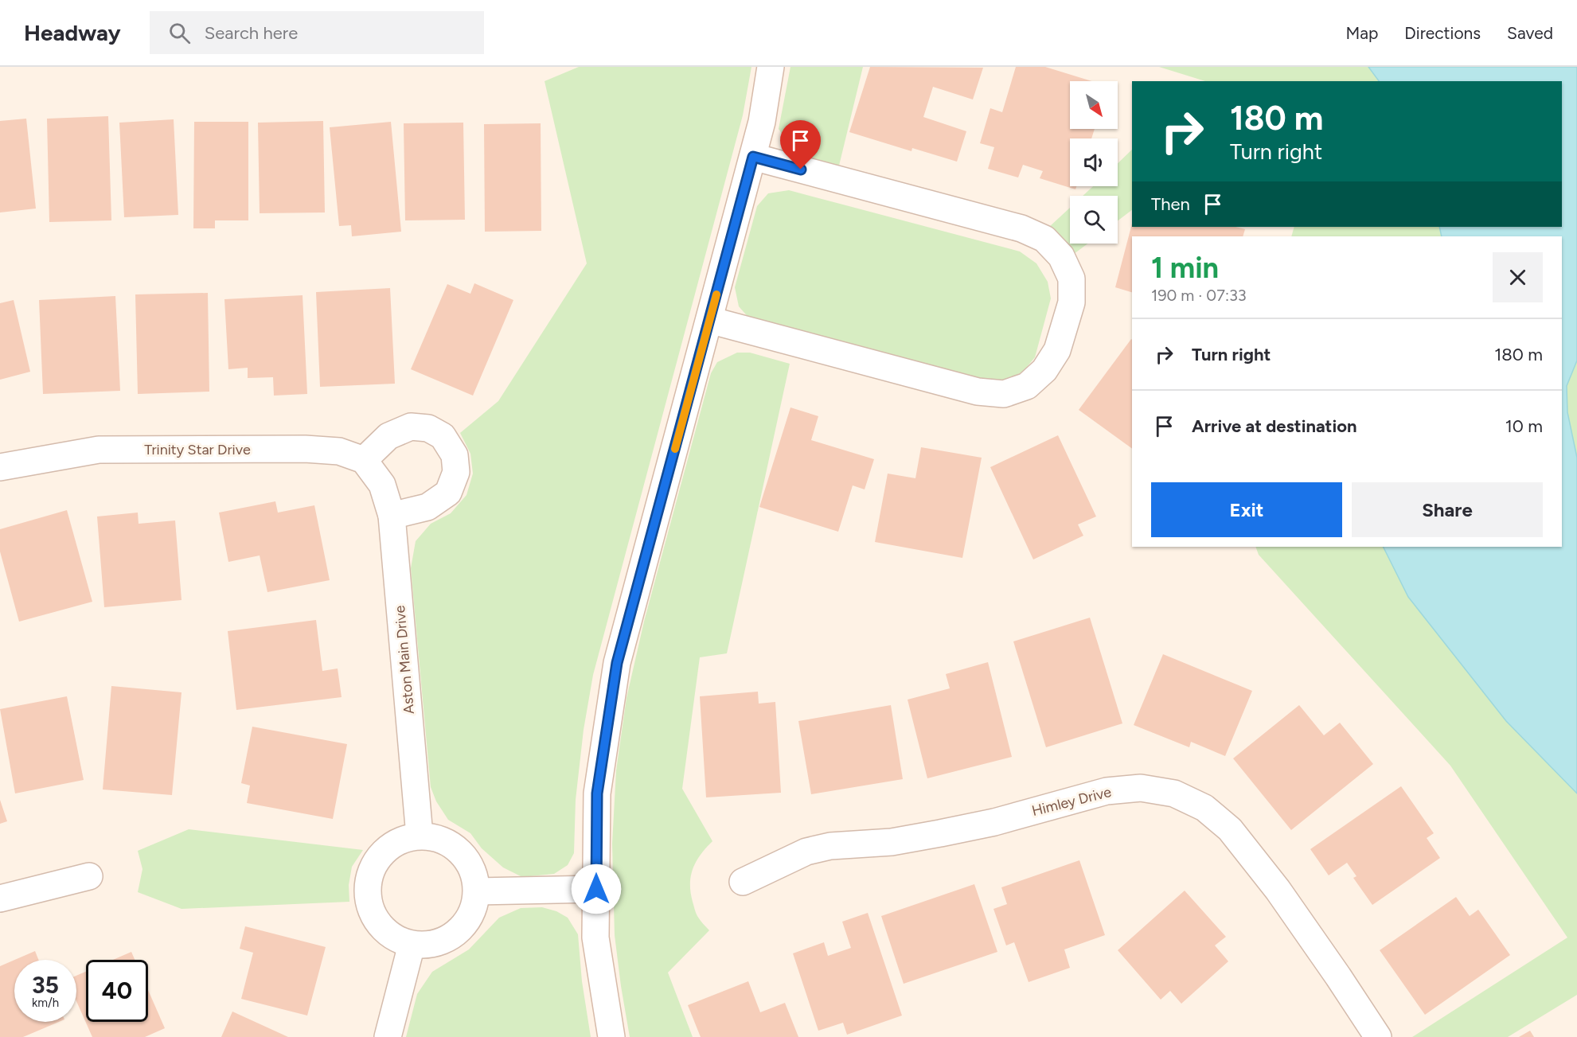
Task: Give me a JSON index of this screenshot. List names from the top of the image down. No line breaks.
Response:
{"streets":{"street":["Trinity Star Drive","Aston Main Drive","Himley Drive"]},"crossings":[["Trinity Star Drive","Aston Main Drive"]],"north":"bottom right","page":{"header":"Headway","search":"Search here","nav":["Map","Directions","Saved"],"turn":["180 m","Turn right"],"then":"Then","heading":["1 min","190 m · 07:33"],"list":[{"name":"Turn right","value":"180 m"},{"name":"Arrive at destination","value":"10 m"}],"buttons":["Exit","Share"],"speed":"35 km/h","limit":"40"}}
